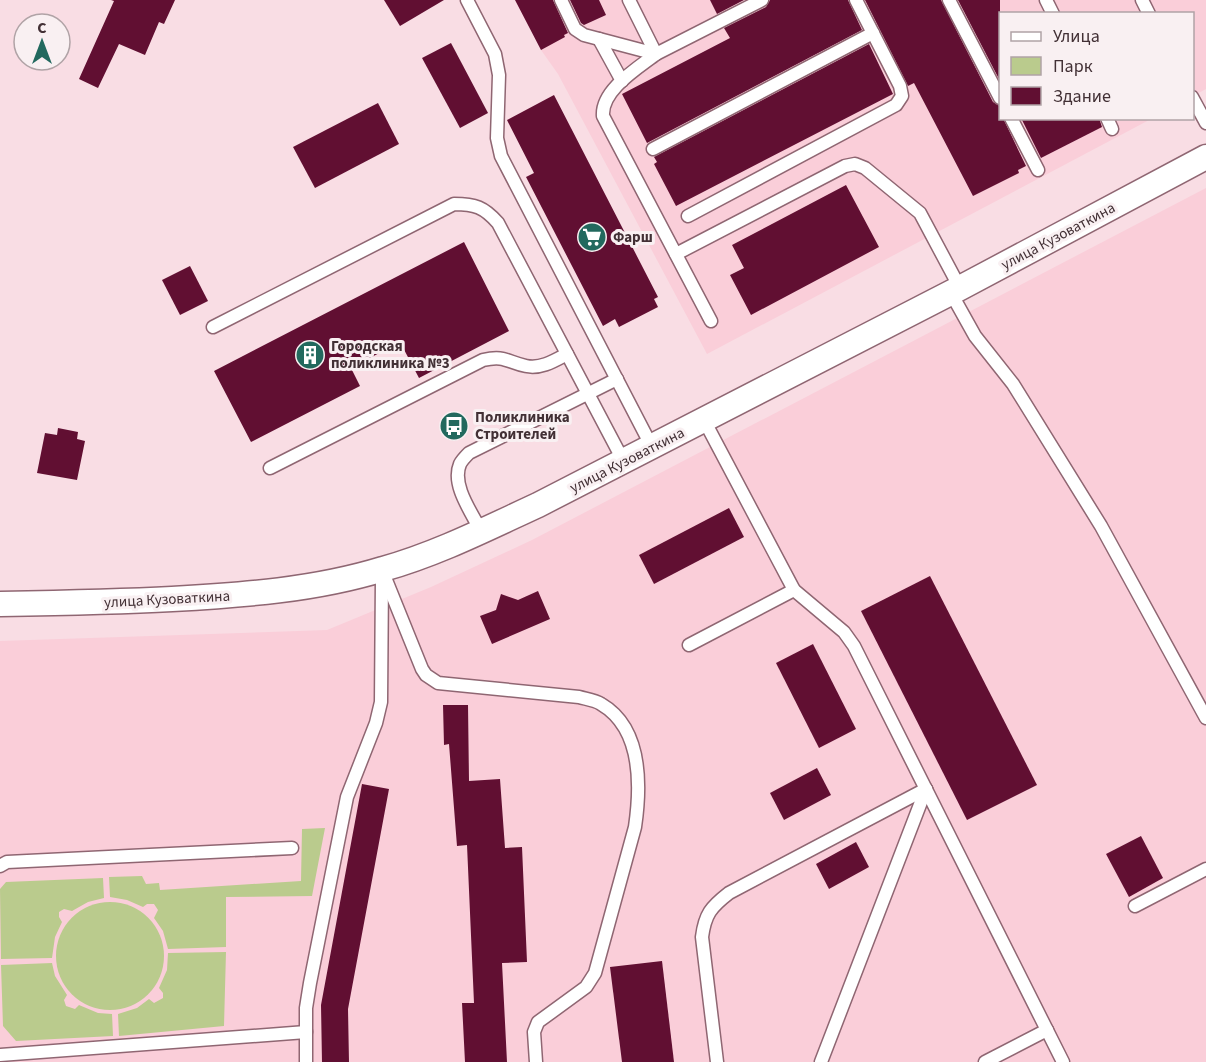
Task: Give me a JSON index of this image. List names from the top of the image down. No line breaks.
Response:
{"streets":{"street":["улица Кузоваткина"]},"places":{"supermarket":["Фарш"],"building":["Городская поликлиника №3"],"bus stop":["Поликлиника Строителей"]},"legend":["Улица","Парк","Здание"],"north":"top"}
